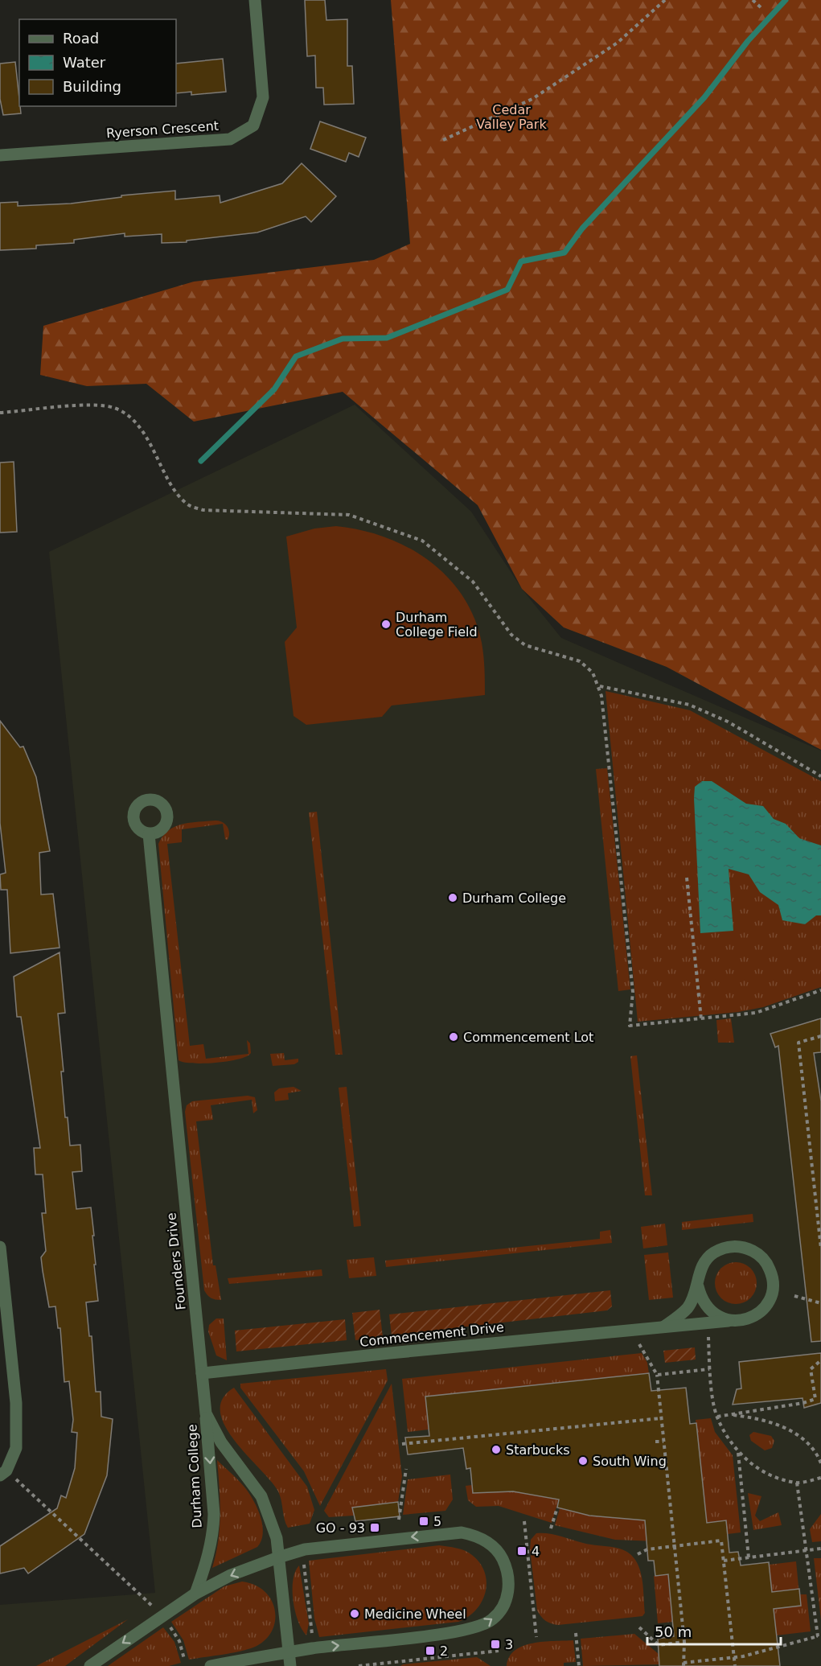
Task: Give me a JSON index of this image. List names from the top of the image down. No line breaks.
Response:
{"streets":{"street":["Ryerson Crescent","Founders Drive","Commencement Drive","Durham College"]},"crossings":[["Founders Drive","Commencement Drive"],["Founders Drive","Durham College"]],"one_way":["Durham College"],"parks":["Cedar Valley Park"],"places":{"other":["Durham College Field","Durham College","Commencement Lot","Starbucks","South Wing","Medicine Wheel"],"transit":["5","GO - 93","4","3","2"]},"legend":["Road","Water","Building"],"scale_bar":"50 m"}
